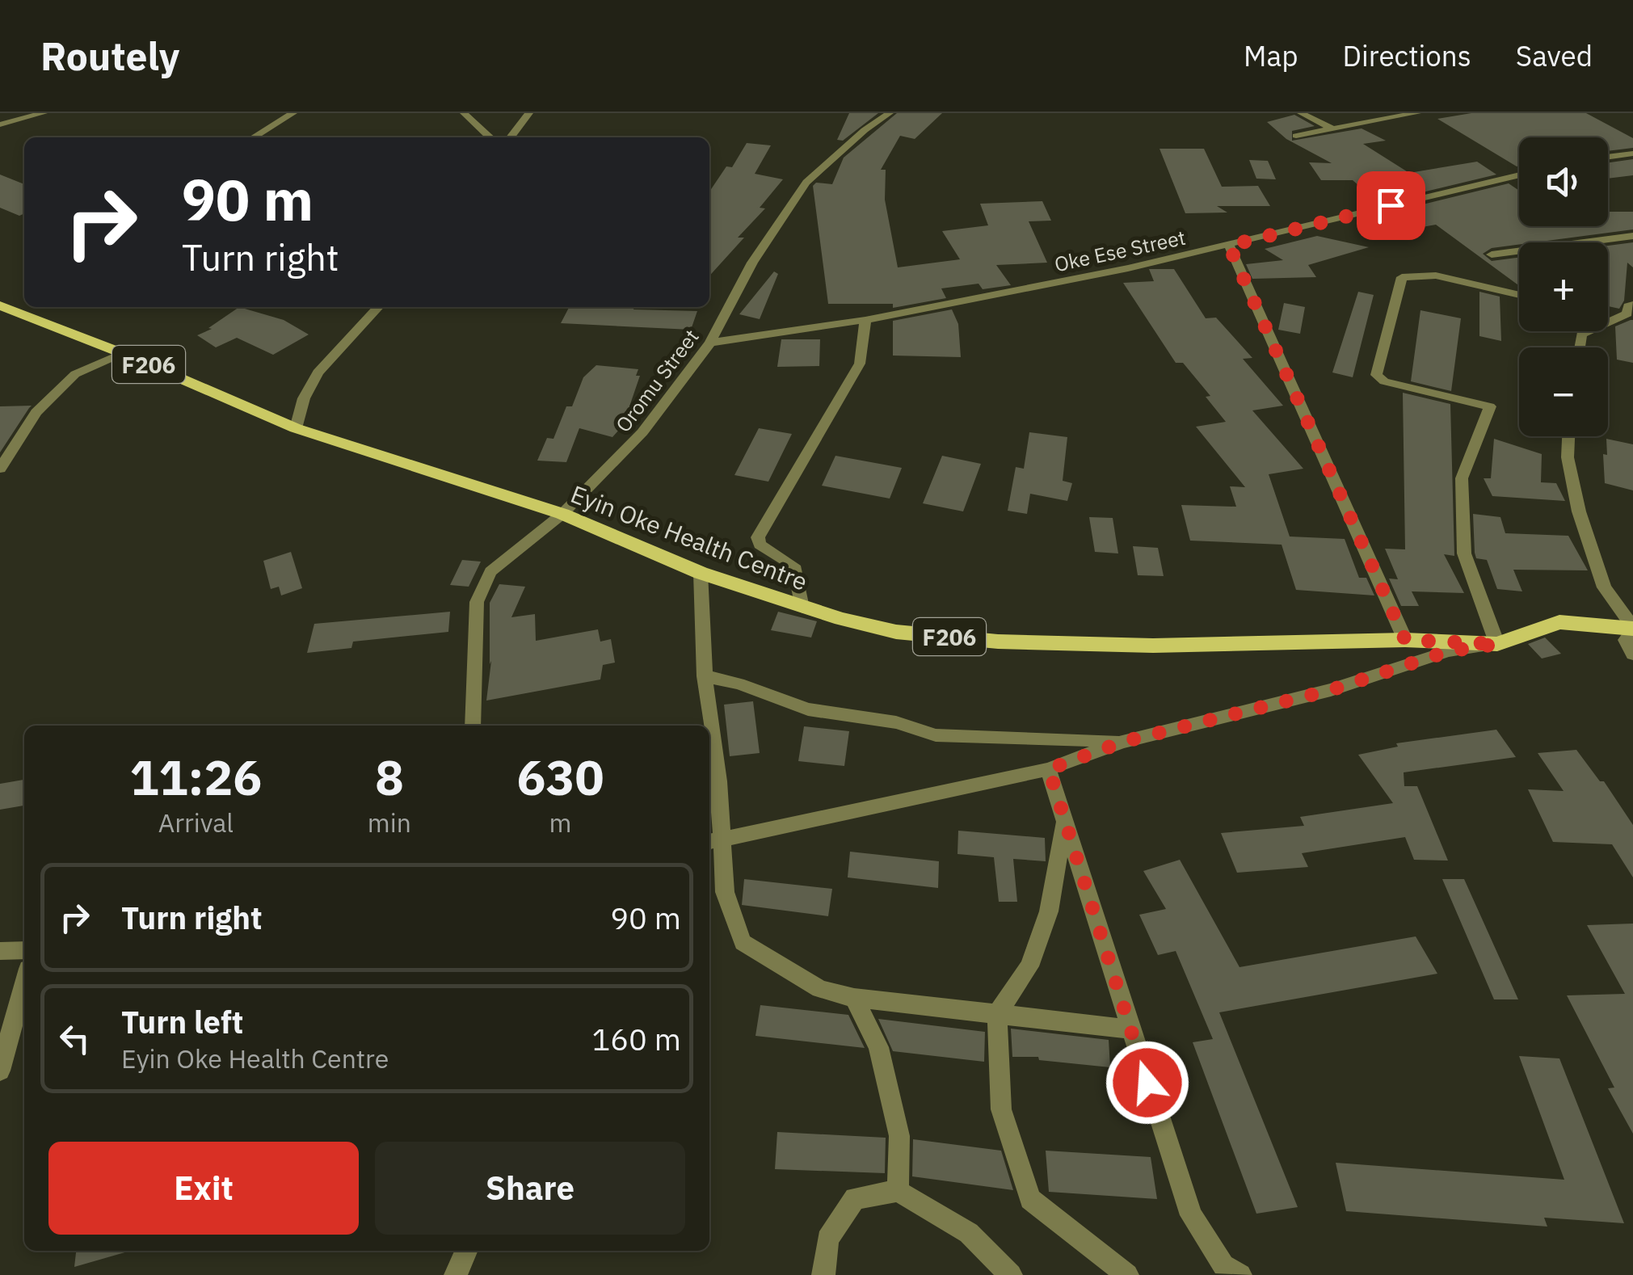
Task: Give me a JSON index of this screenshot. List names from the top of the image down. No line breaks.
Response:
{"streets":{"main road":["F206","Eyin Oke Health Centre"],"street":["Oke Ese Street","Oromu Street"]},"crossings":[["Oke Ese Street","Oromu Street"],["Oromu Street","Eyin Oke Health Centre"]],"page":{"header":"Routely","nav":["Map","Directions","Saved"],"map_buttons":["+","−"],"turn":["90 m","Turn right"],"eta":["11:26","Arrival","8","min","630","m"],"list":[{"name":"Turn right","value":"90 m"},{"name":"Turn left","note":"Eyin Oke Health Centre","value":"160 m"}],"buttons":["Exit","Share"]}}
